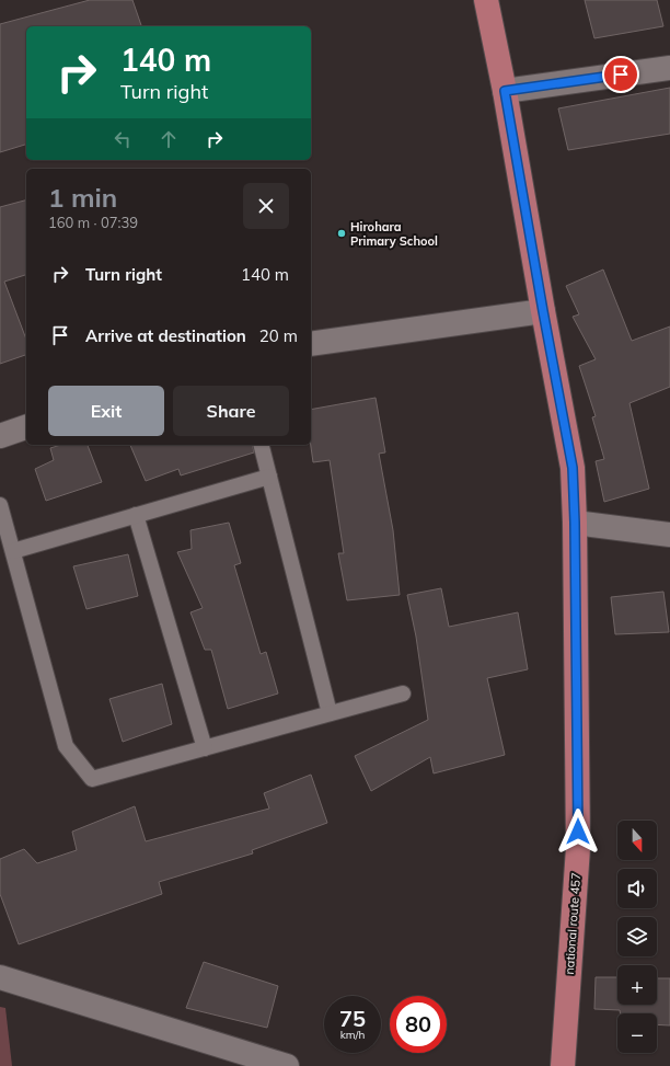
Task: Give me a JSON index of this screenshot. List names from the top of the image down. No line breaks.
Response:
{"streets":{"highway":["national route 457"]},"places":["Hirohara Primary School"],"north":"bottom","page":{"turn":["140 m","Turn right"],"heading":["1 min","160 m · 07:39"],"list":[{"name":"Turn right","value":"140 m"},{"name":"Arrive at destination","value":"20 m"}],"buttons":["Exit","Share"],"map_buttons":["+","−"],"speed":"75 km/h","limit":"80"}}
